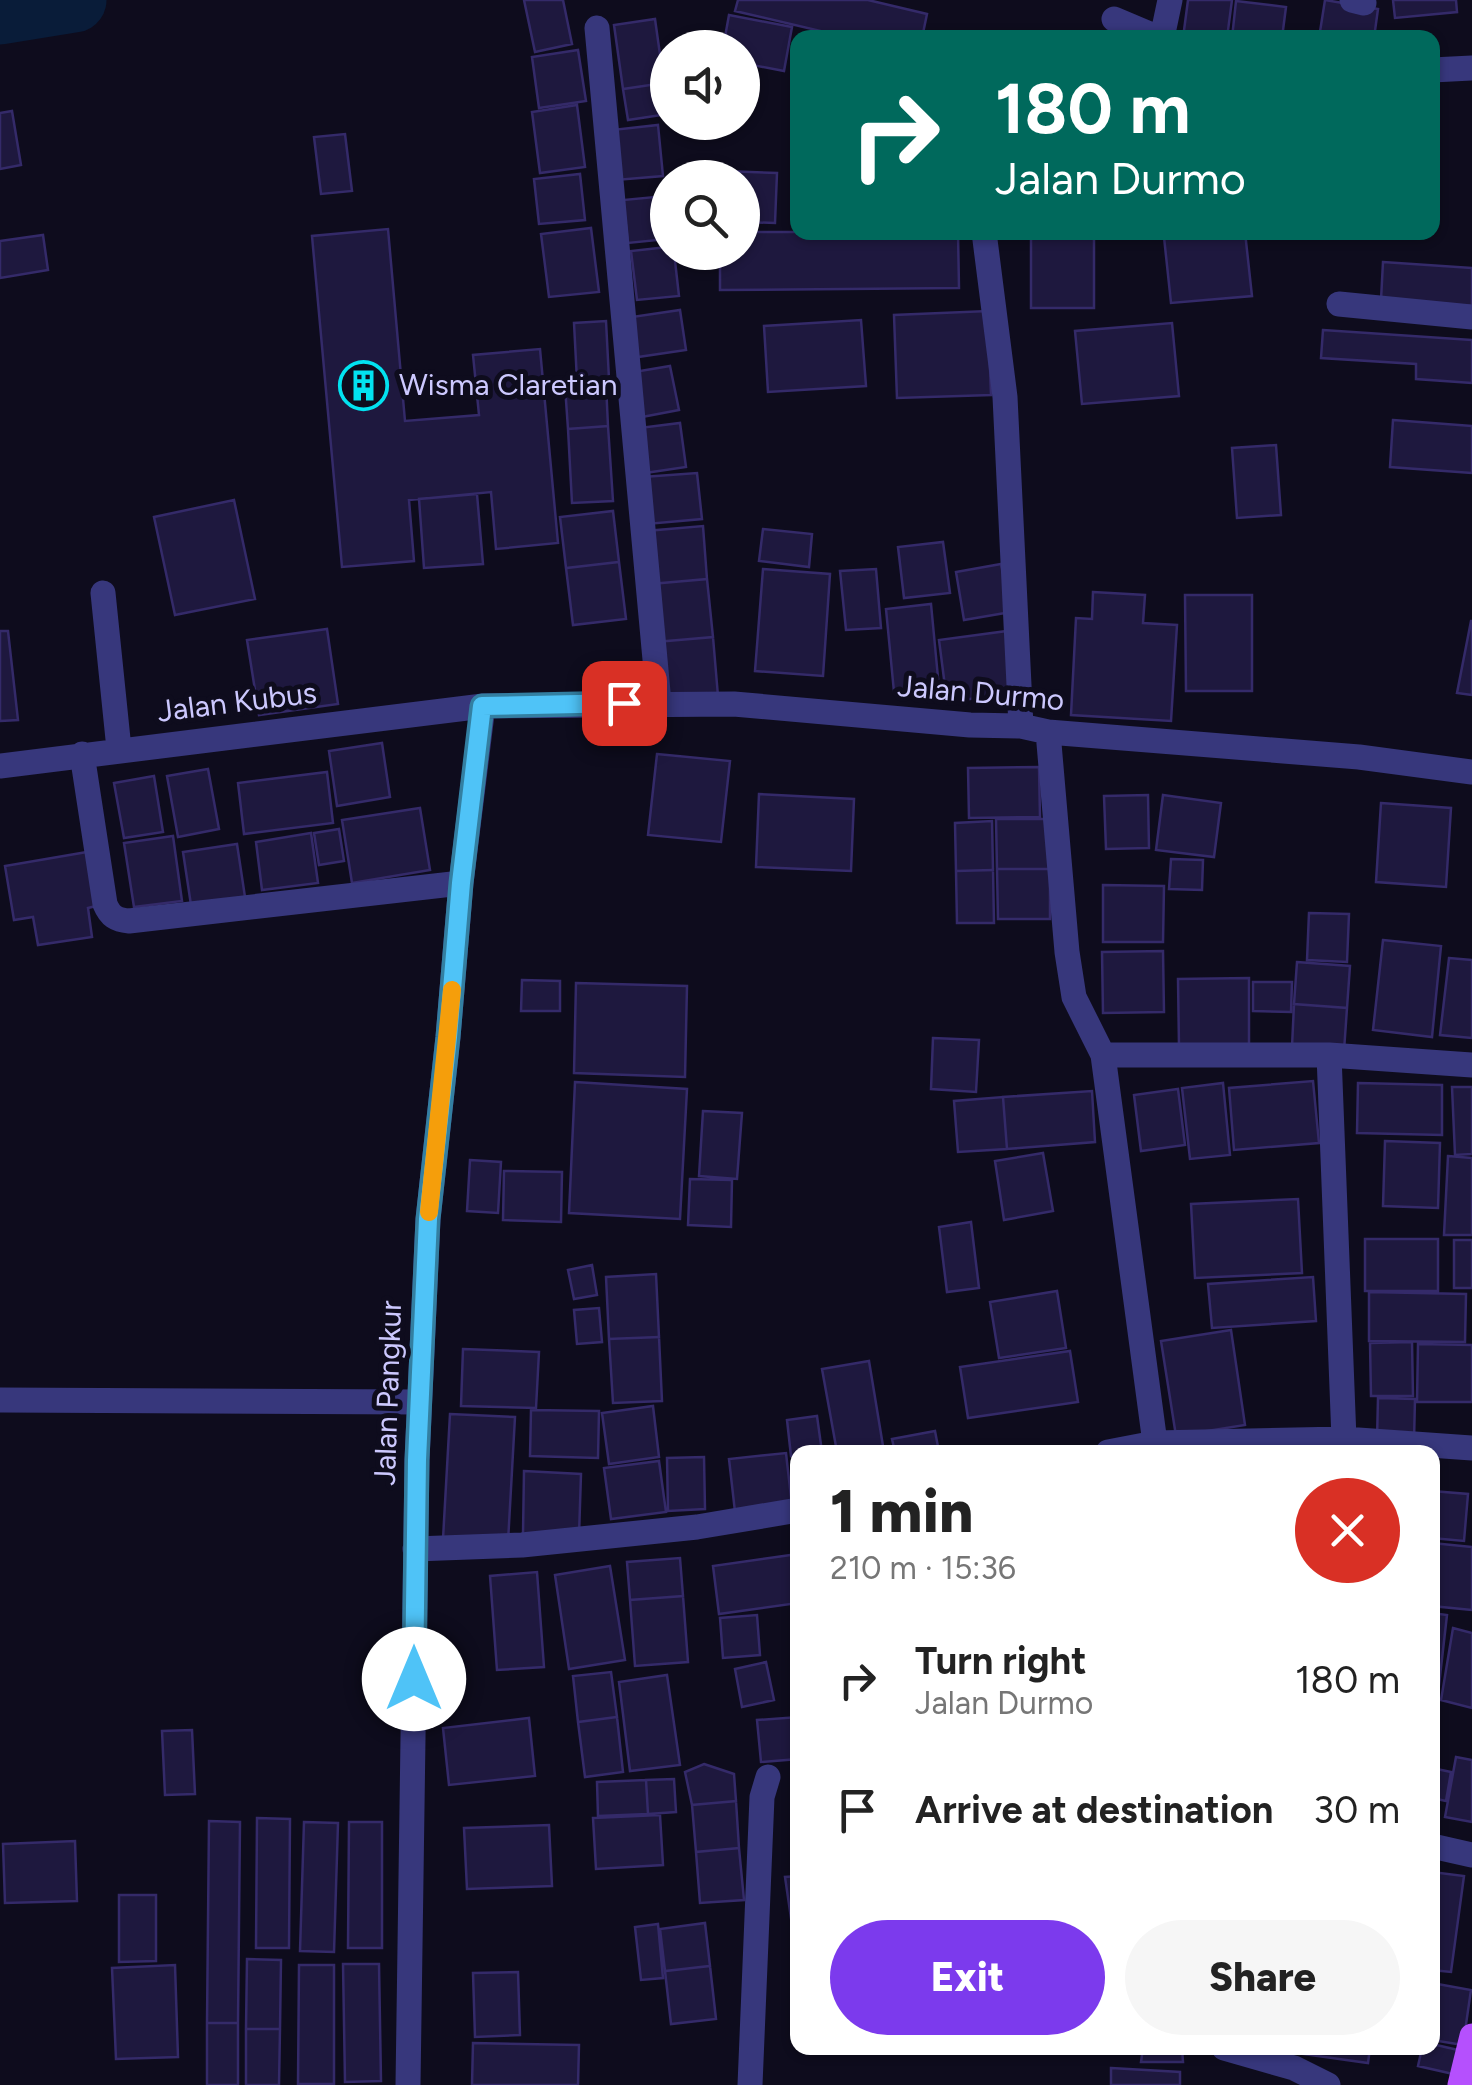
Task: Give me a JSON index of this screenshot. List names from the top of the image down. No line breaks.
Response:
{"streets":{"street":["Jalan Durmo","Jalan Kubus","Jalan Pangkur"]},"crossings":[["Jalan Durmo","Jalan Kubus"],["Jalan Durmo","Jalan Pangkur"],["Jalan Kubus","Jalan Pangkur"]],"places":{"building":["Wisma Claretian"]},"page":{"turn":["180 m","Jalan Durmo"],"heading":["1 min","210 m · 15:36"],"list":[{"name":"Turn right","note":"Jalan Durmo","value":"180 m"},{"name":"Arrive at destination","value":"30 m"}],"buttons":["Exit","Share"]}}
